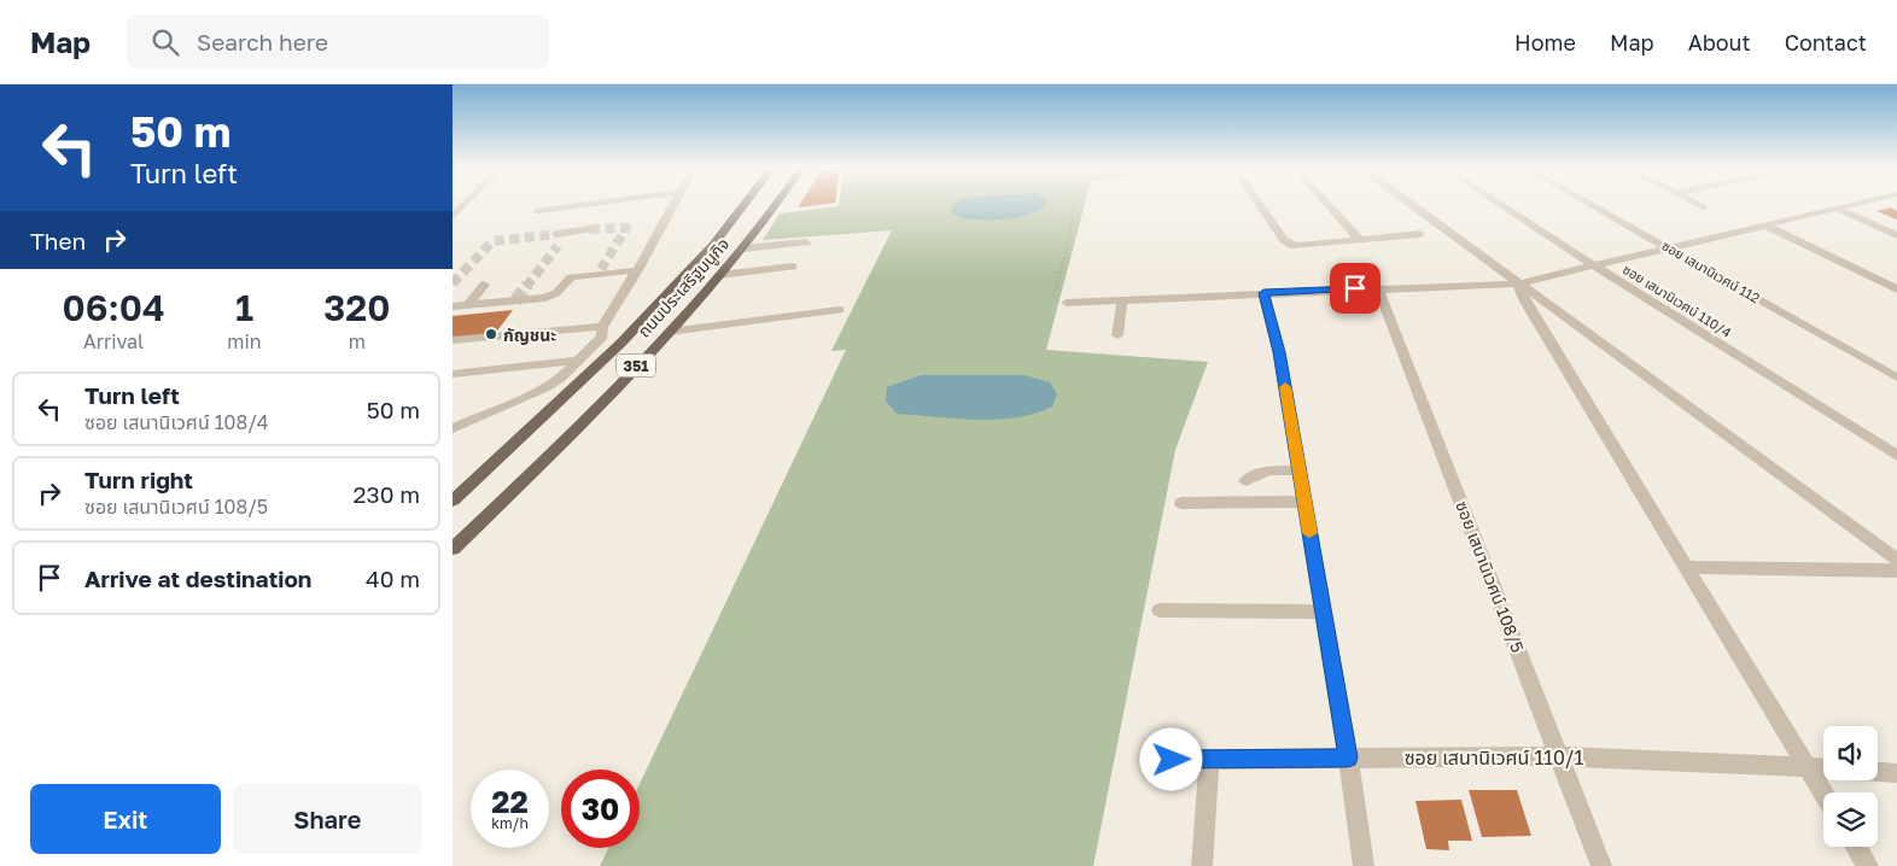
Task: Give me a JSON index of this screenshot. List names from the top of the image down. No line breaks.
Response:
{"streets":{"main road":["ถนนประเสริฐมนูกิจ","351"],"street":["ซอย เสนานิเวศน์ 112","ซอย เสนานิเวศน์ 110/4","ซอย เสนานิเวศน์ 108/5","ซอย เสนานิเวศน์ 110/1"]},"crossings":[["ซอย เสนานิเวศน์ 108/5","ซอย เสนานิเวศน์ 110/1"]],"places":["กัญชนะ"],"page":{"header":"Map","search":"Search here","nav":["Home","Map","About","Contact"],"turn":["50 m","Turn left"],"then":"Then","eta":["06:04","Arrival","1","min","320","m"],"list":[{"name":"Turn left","note":"ซอย เสนานิเวศน์ 108/4","value":"50 m"},{"name":"Turn right","note":"ซอย เสนานิเวศน์ 108/5","value":"230 m"},{"name":"Arrive at destination","value":"40 m"}],"speed":"22 km/h","limit":"30","buttons":["Exit","Share"]}}
